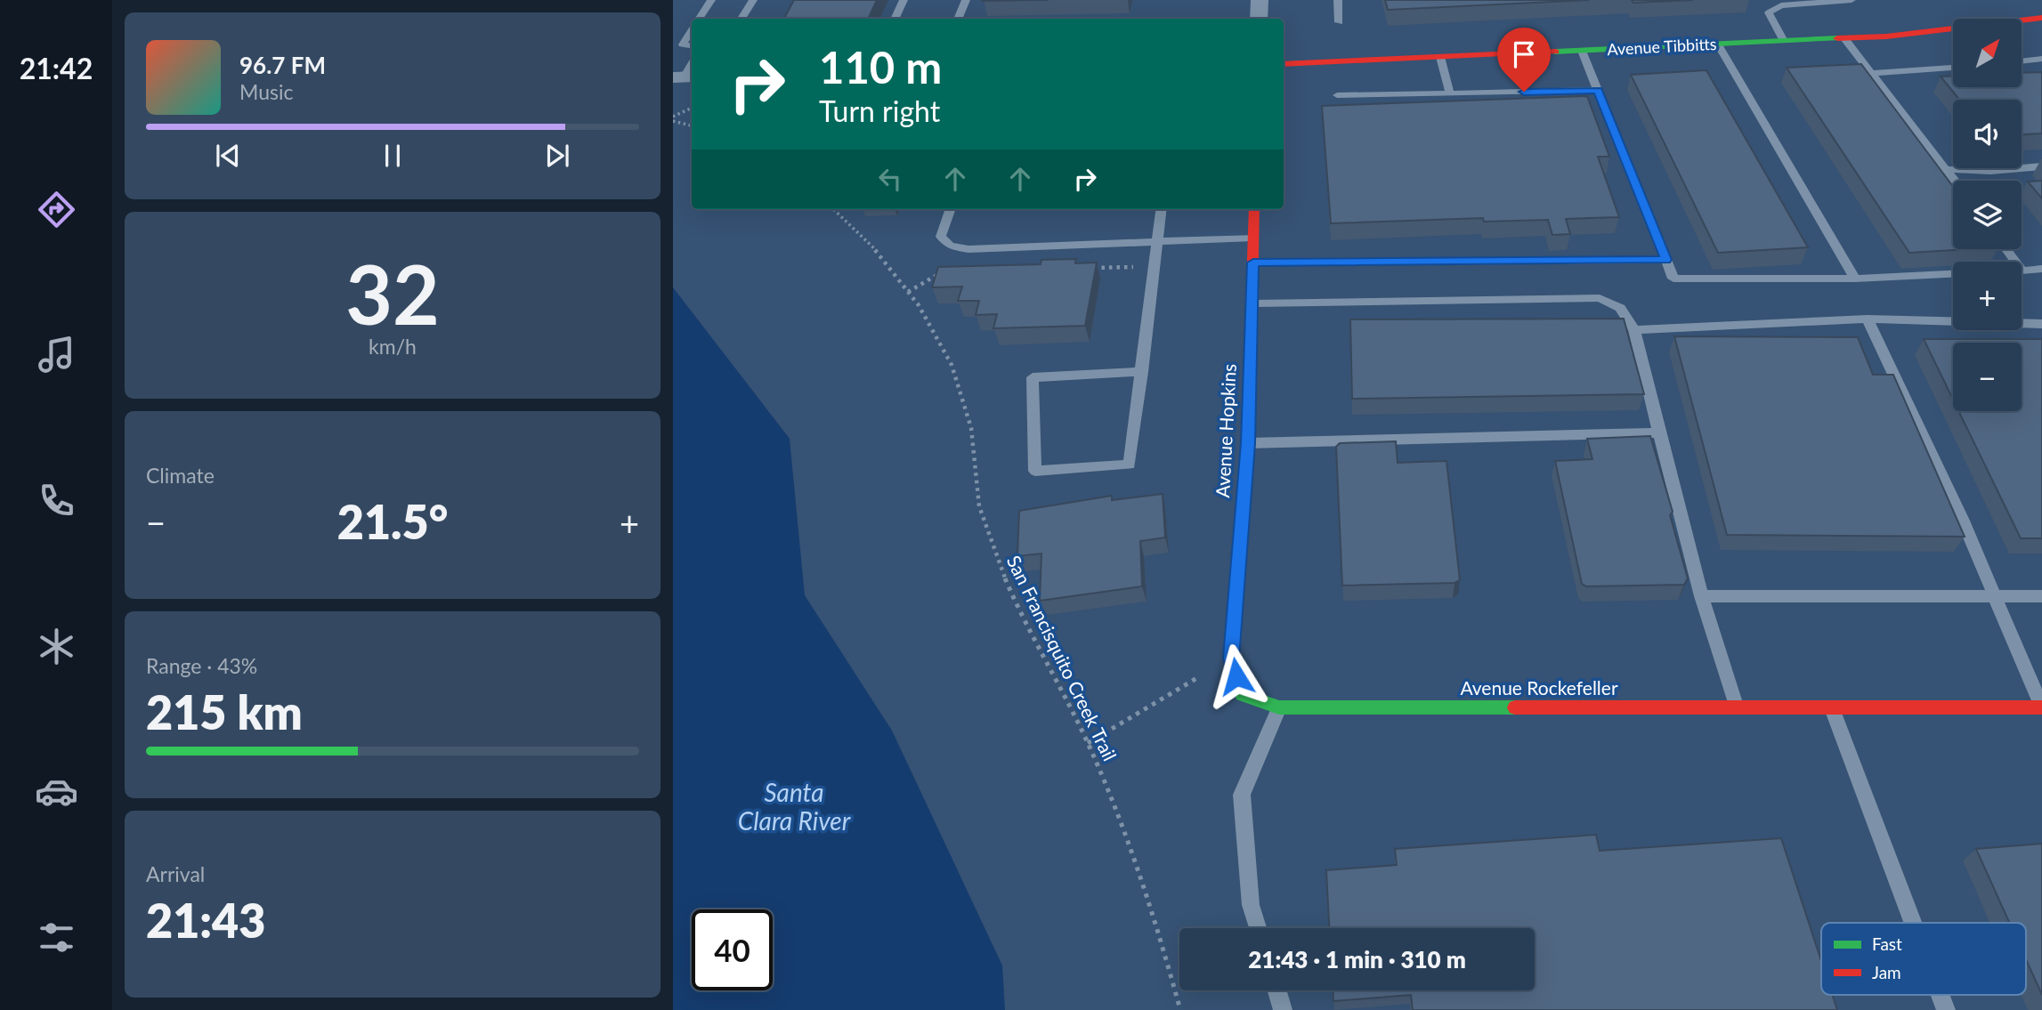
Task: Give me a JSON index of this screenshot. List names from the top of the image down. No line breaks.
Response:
{"streets":{"street":["Avenue Tibbitts","Avenue Hopkins","Avenue Rockefeller"],"path":["San Francisquito Creek Trail"]},"crossings":[["Avenue Hopkins","Avenue Rockefeller"]],"water":["Santa Clara River"],"legend":["Fast","Jam"],"north":"top right","page":{"tabs":"21:42","map_buttons":["+","−"],"turn":["110 m","Turn right"],"song":["96.7 FM","Music"],"tile":[["32","km/h"],"Climate",["Range · 43%","215 km"],["Arrival","21:43"]],"heat":["−","21.5°","+"],"limit":"40","trip":"21:43 · 1 min · 310 m"}}
